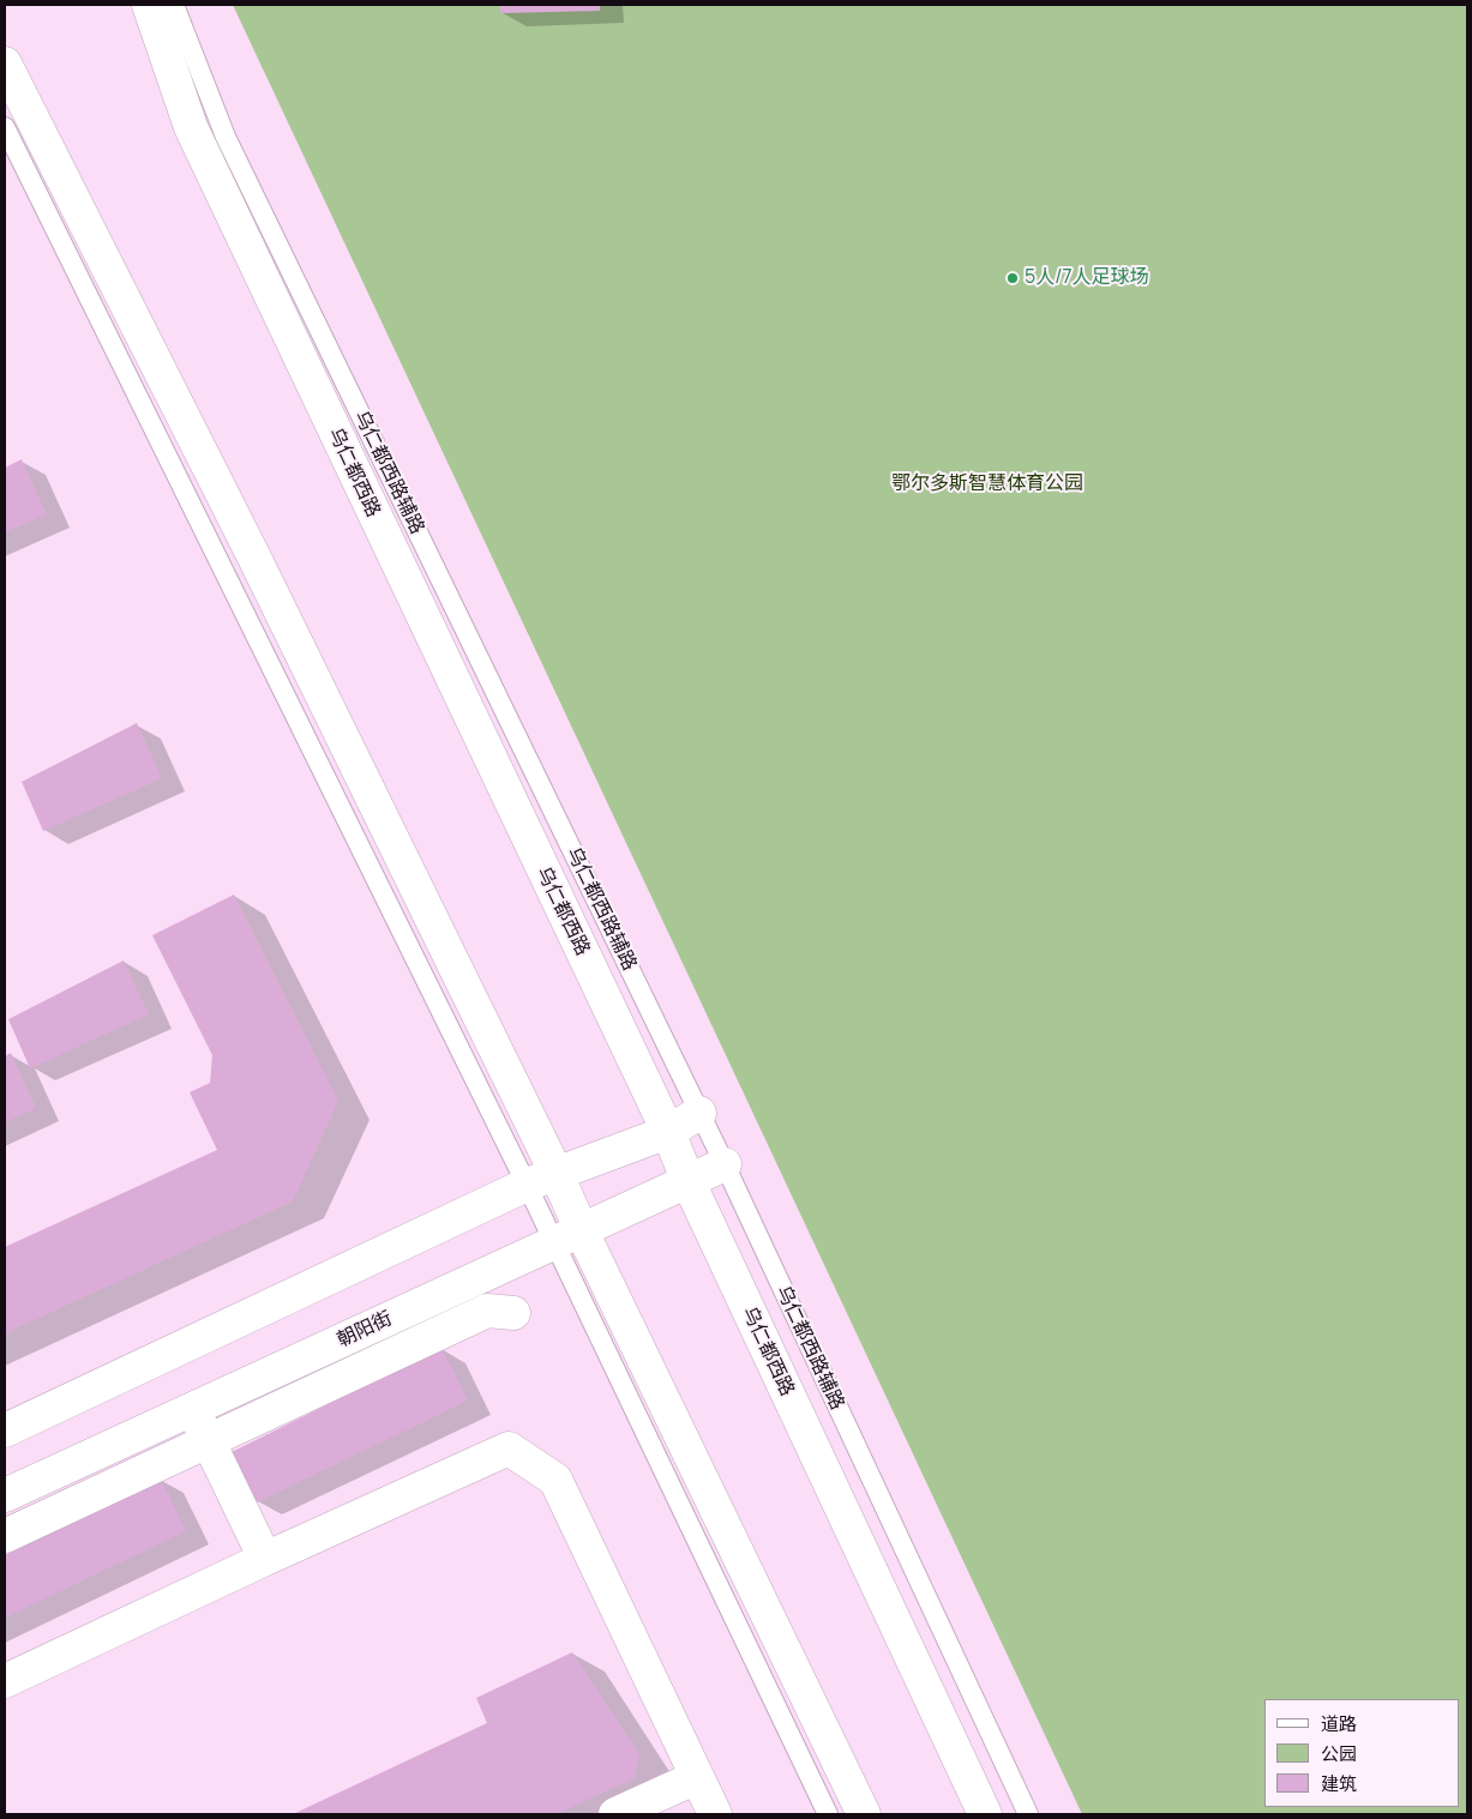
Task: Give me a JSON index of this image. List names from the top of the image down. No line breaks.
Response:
{"streets":{"main road":["乌仁都西路","朝阳街"],"lane":["乌仁都西路辅路"]},"crossings":[["乌仁都西路","朝阳街"],["乌仁都西路辅路","朝阳街"]],"parks":["鄂尔多斯智慧体育公园"],"places":["5人/7人足球场"],"legend":["道路","公园","建筑"]}
